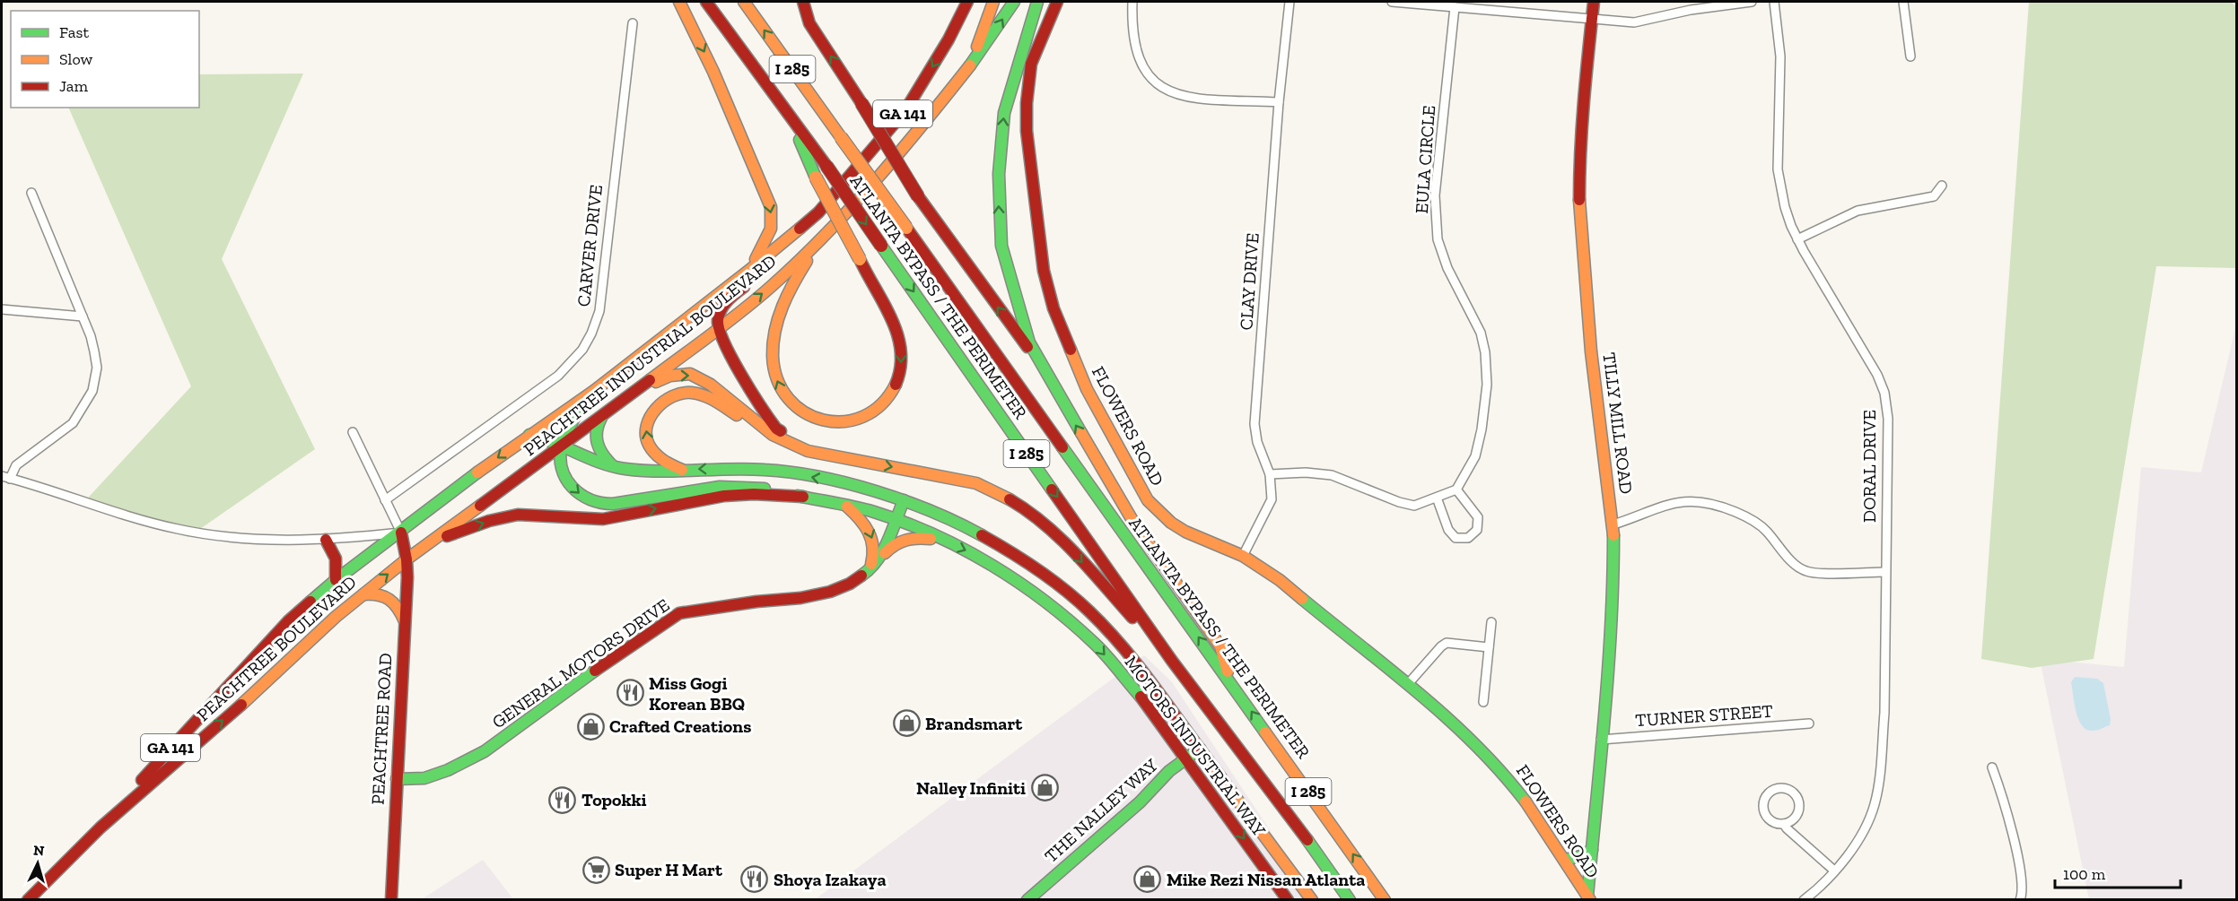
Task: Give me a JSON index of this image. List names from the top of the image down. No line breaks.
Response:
{"streets":{"main road":["I 285","GA 141","ATLANTA BYPASS / THE PERIMETER","PEACHTREE INDUSTRIAL BOULEVARD","TILLY MILL ROAD","FLOWERS ROAD","PEACHTREE BOULEVARD","GENERAL MOTORS DRIVE","PEACHTREE ROAD","MOTORS INDUSTRIAL WAY","THE NALLEY WAY"],"street":["EULA CIRCLE","CARVER DRIVE","CLAY DRIVE","DORAL DRIVE","TURNER STREET"]},"crossings":[["CLAY DRIVE","FLOWERS ROAD"],["PEACHTREE INDUSTRIAL BOULEVARD","PEACHTREE BOULEVARD"],["PEACHTREE INDUSTRIAL BOULEVARD","PEACHTREE ROAD"],["PEACHTREE INDUSTRIAL BOULEVARD","MOTORS INDUSTRIAL WAY"],["TILLY MILL ROAD","FLOWERS ROAD"],["TILLY MILL ROAD","TURNER STREET"],["PEACHTREE BOULEVARD","PEACHTREE ROAD"],["GENERAL MOTORS DRIVE","PEACHTREE ROAD"],["GENERAL MOTORS DRIVE","MOTORS INDUSTRIAL WAY"],["MOTORS INDUSTRIAL WAY","THE NALLEY WAY"]],"places":{"restaurant":["Miss Gogi Korean BBQ","Topokki","Shoya Izakaya"],"shop":["Brandsmart","Crafted Creations","Nalley Infiniti","Mike Rezi Nissan Atlanta"],"supermarket":["Super H Mart"]},"legend":["Fast","Slow","Jam"],"scale_bar":"100 m","north":"top"}
